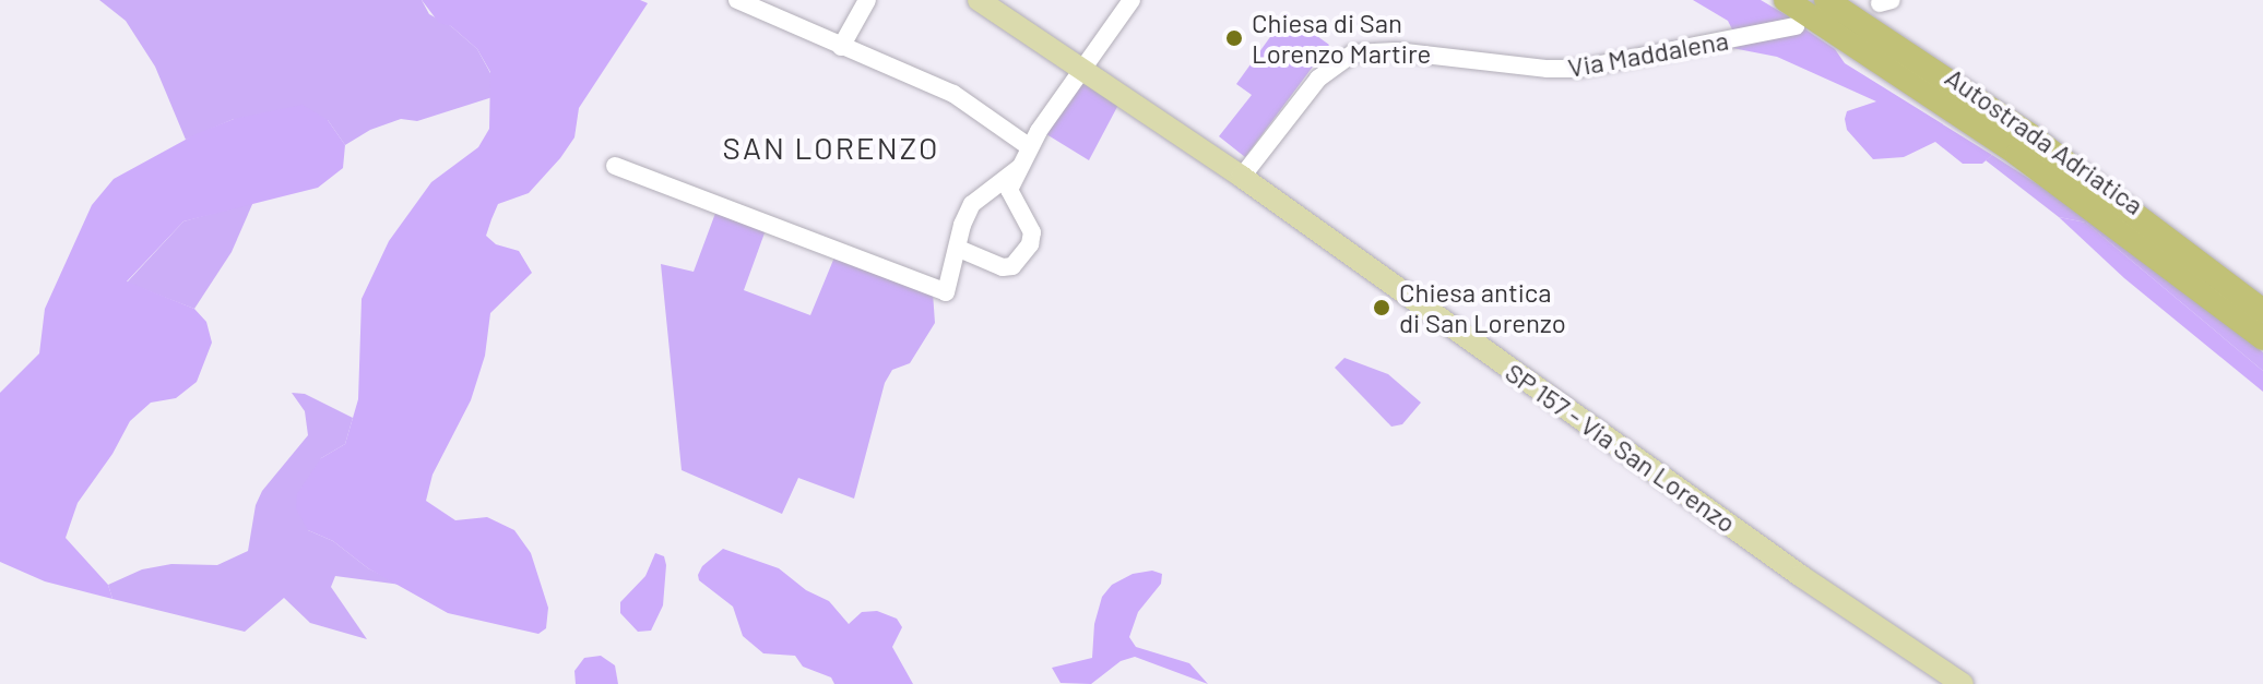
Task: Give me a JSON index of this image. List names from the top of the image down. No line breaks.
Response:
{"streets":{"highway":["Autostrada Adriatica"],"main road":["SP 157 - Via San Lorenzo"],"street":["Via Maddalena"]},"crossings":[["Via Maddalena","SP 157 - Via San Lorenzo"]],"districts":["SAN LORENZO"],"places":["Chiesa di San Lorenzo Martire","Chiesa antica di San Lorenzo"]}
